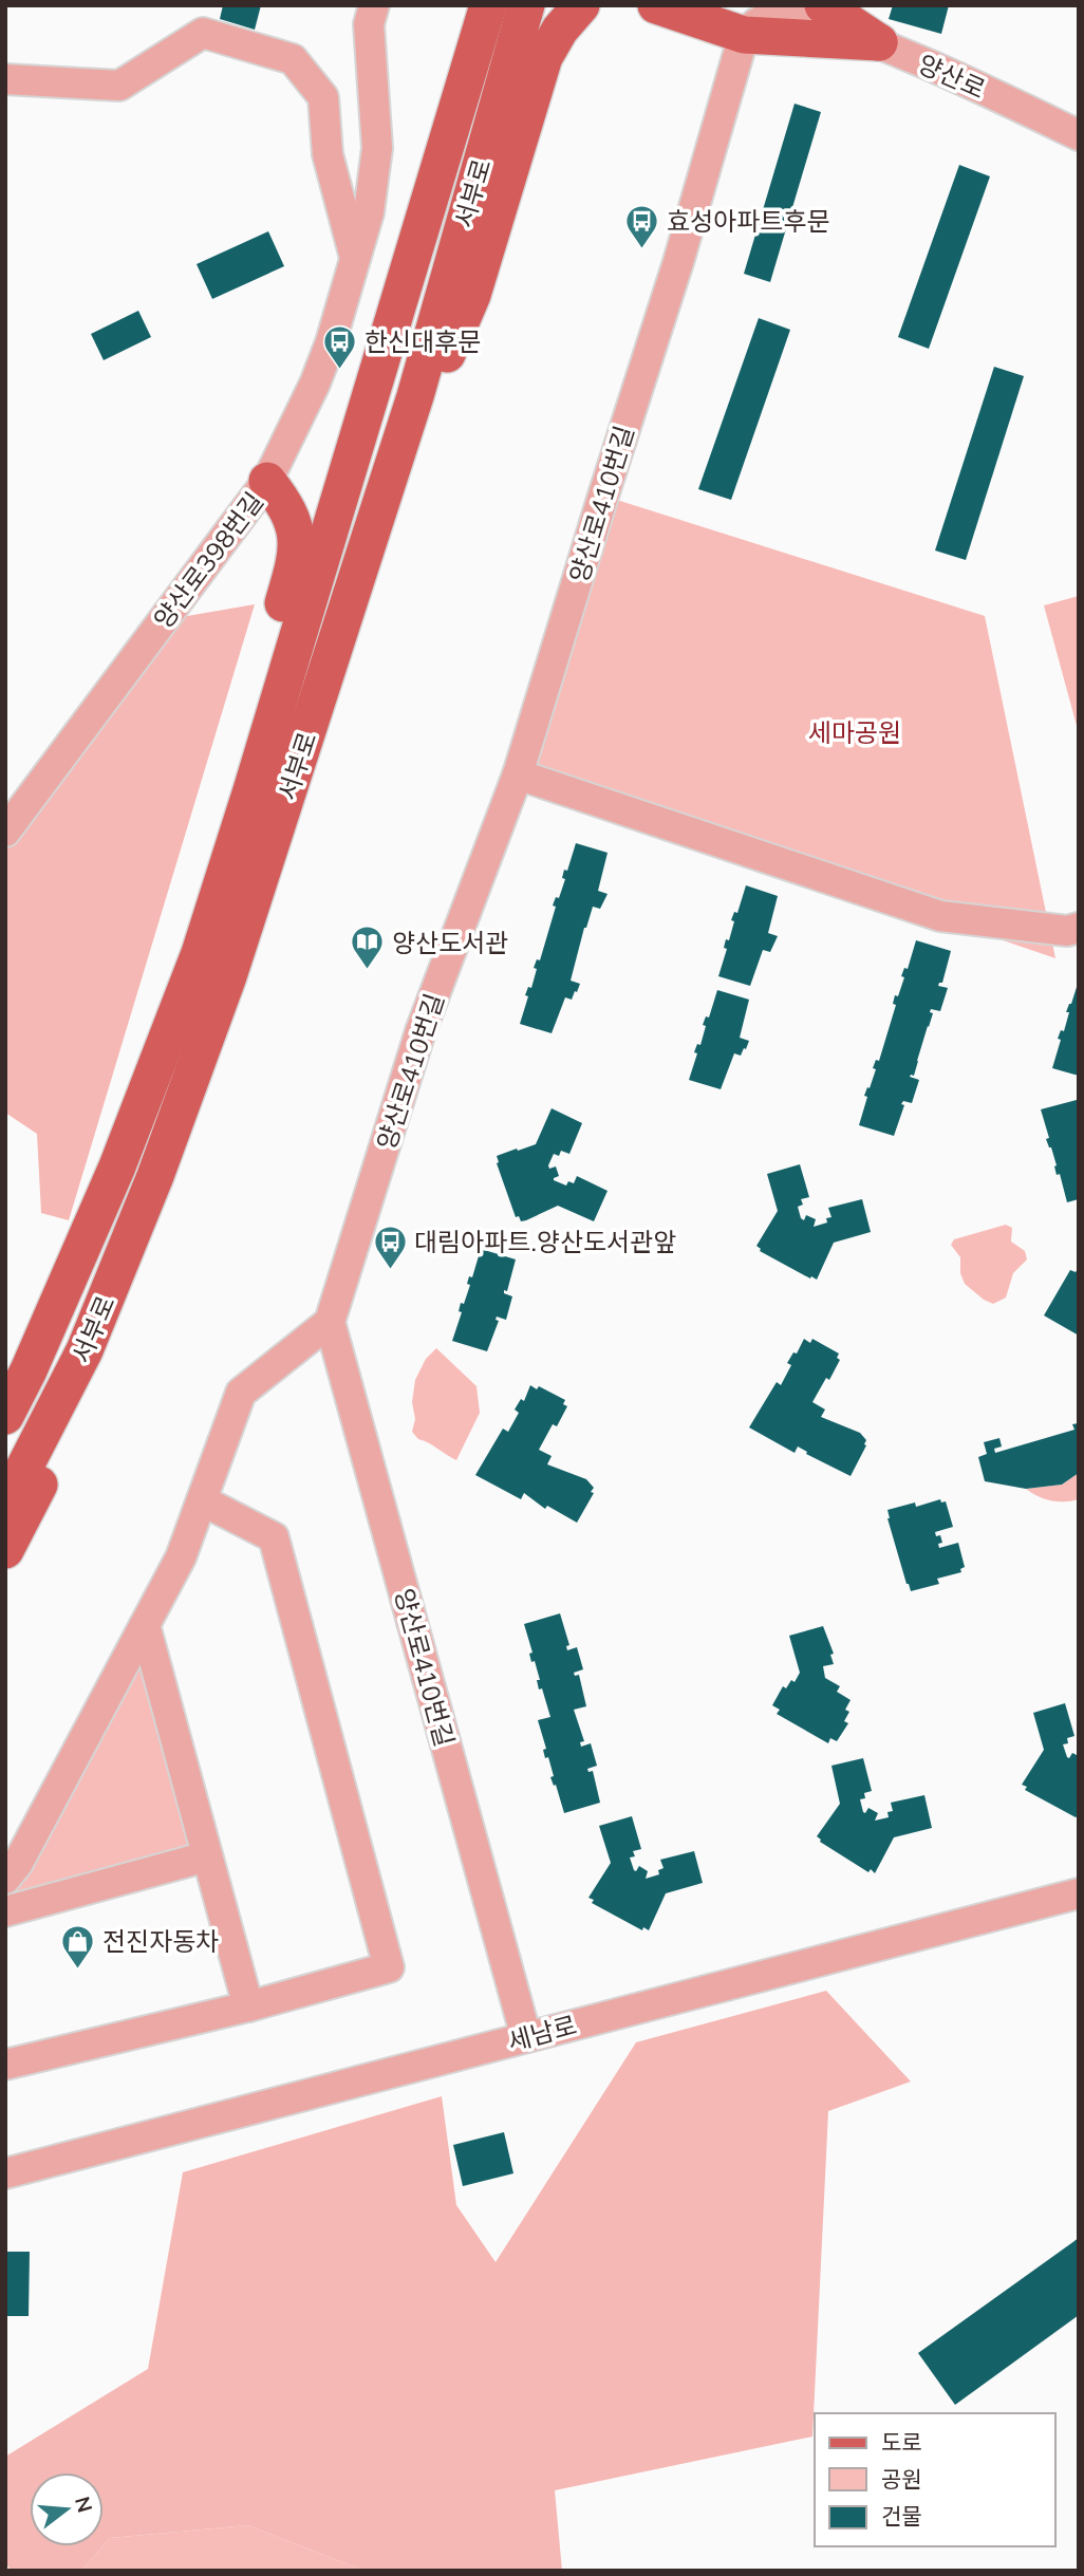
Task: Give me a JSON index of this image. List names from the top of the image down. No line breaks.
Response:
{"streets":{"main road":["서부로"],"street":["양산로","양산로410번길","양산로398번길","세남로"]},"crossings":[["양산로410번길","세남로"]],"parks":["세마공원"],"places":{"bus stop":["효성아파트후문","한신대후문","대림아파트.양산도서관앞"],"library":["양산도서관"],"shop":["전진자동차"]},"legend":["도로","공원","건물"],"north":"right"}
